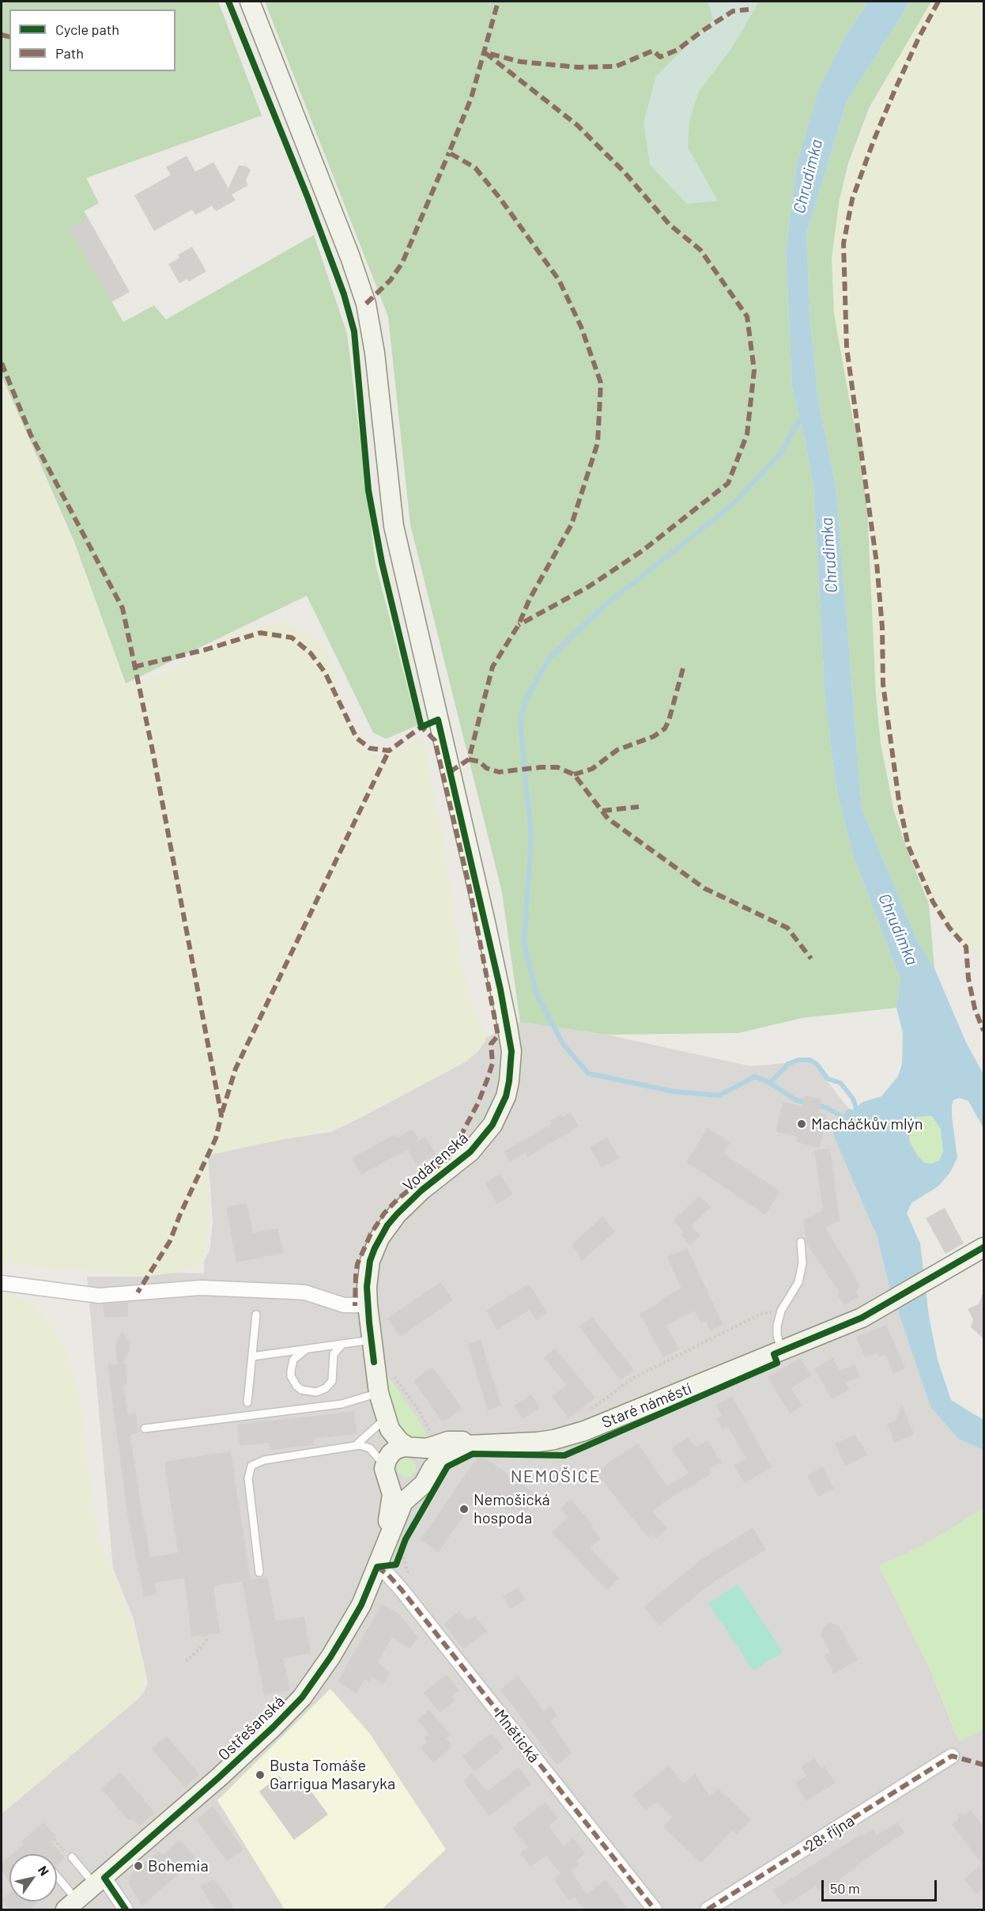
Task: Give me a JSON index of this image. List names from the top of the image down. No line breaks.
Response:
{"streets":{"street":["Vodárenská","Staré náměstí","Ostřešanská","Mnětická","28. října"]},"crossings":[["Vodárenská","Staré náměstí"],["Staré náměstí","Ostřešanská"],["Staré náměstí","Mnětická"],["Ostřešanská","Mnětická"]],"districts":["NEMOŠICE"],"water":["Chrudimka"],"places":["Macháčkův mlýn","Nemošická hospoda","Busta Tomáše Garrigua Masaryka","Bohemia"],"legend":["Cycle path","Path"],"scale_bar":"50 m","north":"top right"}
